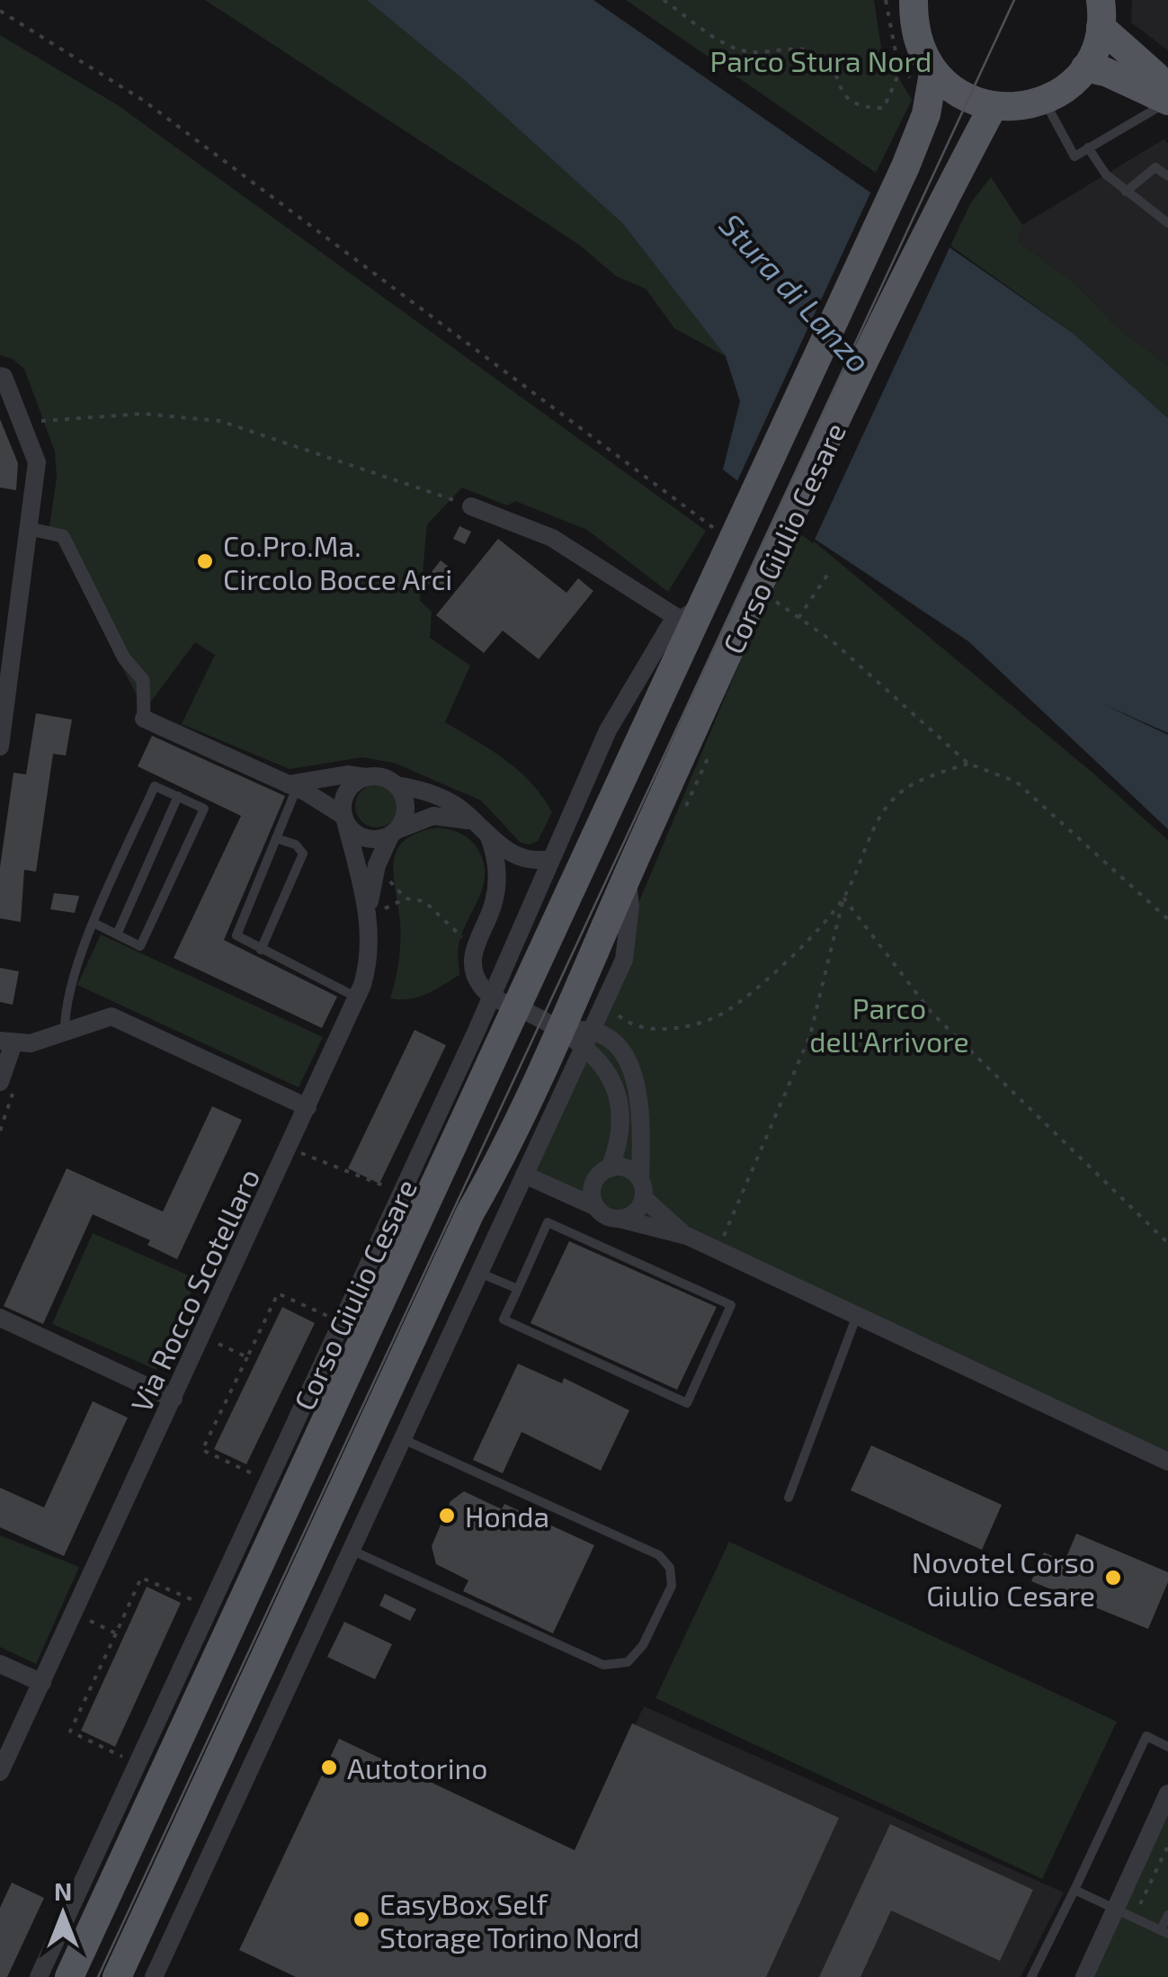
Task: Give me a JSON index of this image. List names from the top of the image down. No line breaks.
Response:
{"streets":{"main road":["Corso Giulio Cesare"],"street":["Via Rocco Scotellaro"]},"water":["Stura di Lanzo"],"parks":["Parco Stura Nord","Parco dell'Arrivore"],"places":["Co.Pro.Ma. Circolo Bocce Arci","Honda","Novotel Corso Giulio Cesare","Autotorino","EasyBox Self Storage Torino Nord"],"north":"top"}
